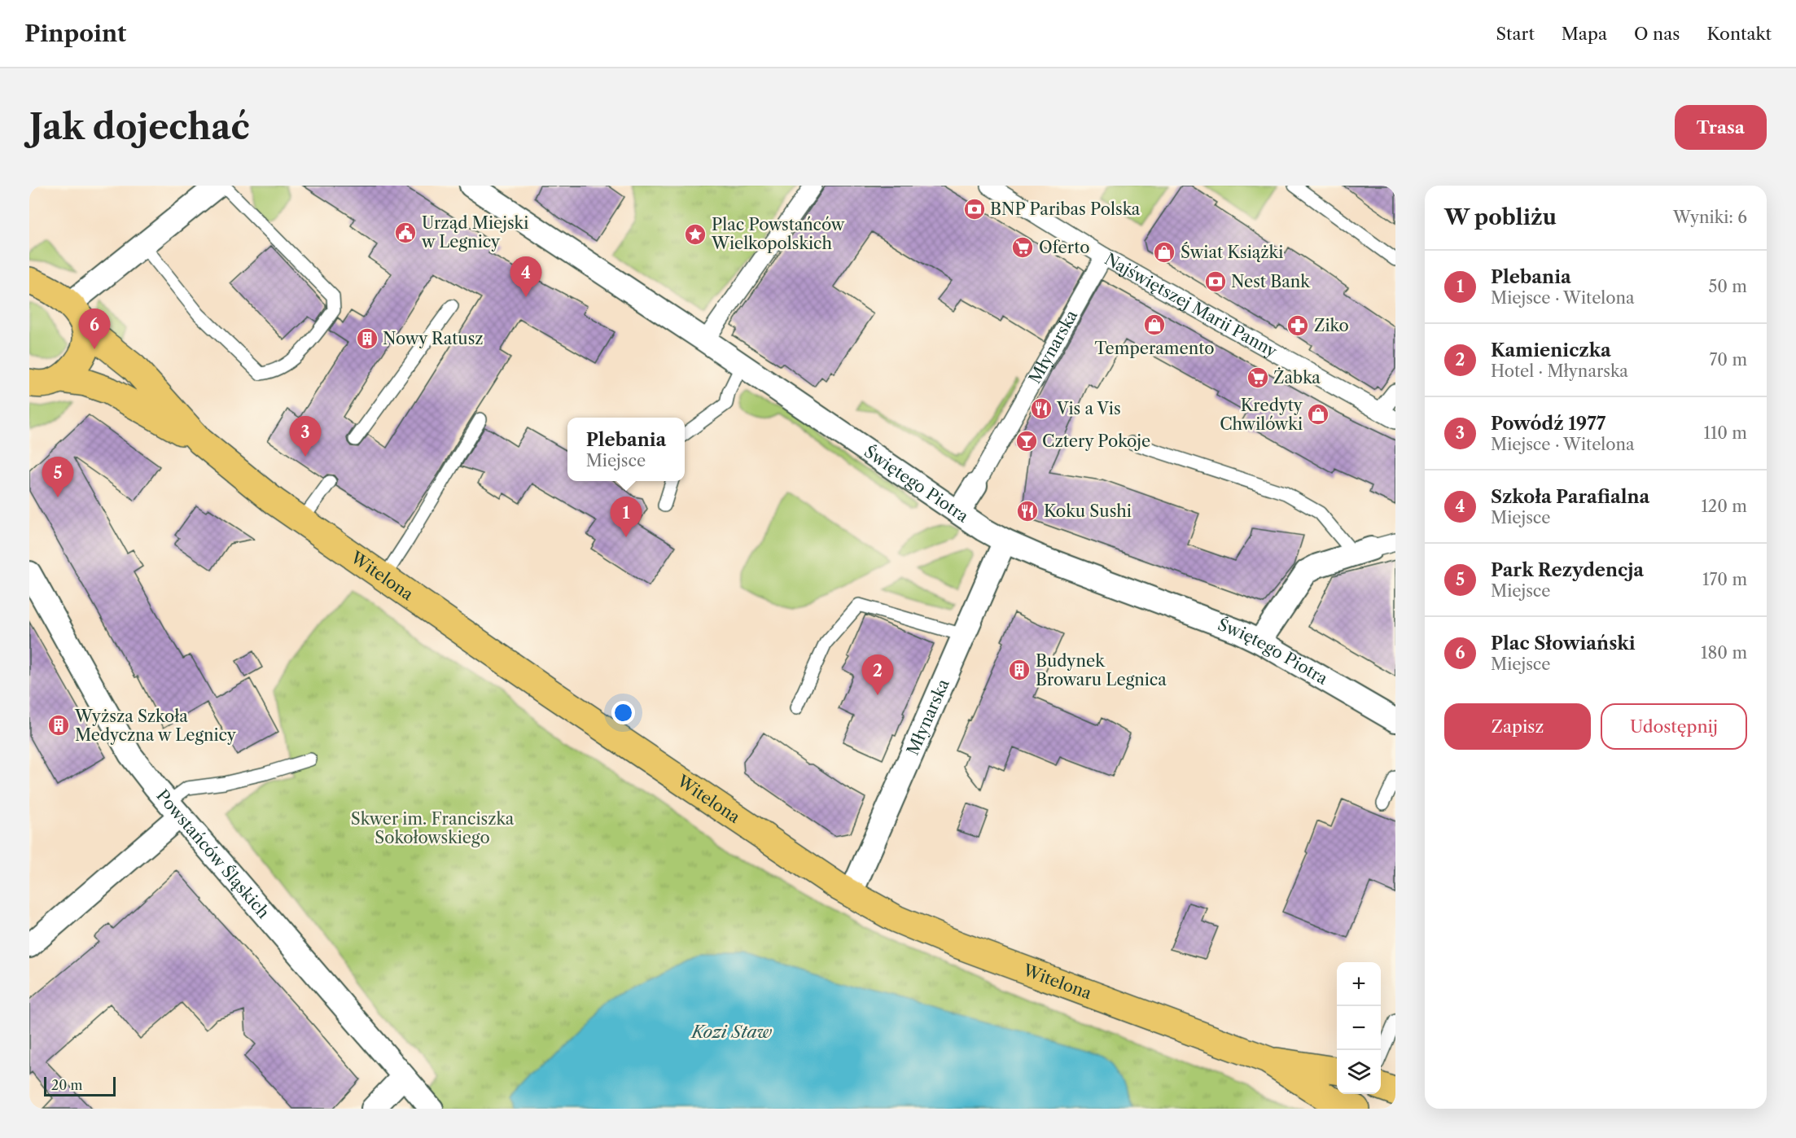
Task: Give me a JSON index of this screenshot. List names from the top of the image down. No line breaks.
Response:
{"streets":{"main road":["Witelona"],"street":["Najświętszej Marii Panny","Młynarska","Świętego Piotra","Powstańców Śląskich"]},"crossings":[["Najświętszej Marii Panny","Młynarska"],["Młynarska","Świętego Piotra"],["Młynarska","Witelona"]],"water":["Kozi Staw"],"parks":["Skwer im. Franciszka Sokołowskiego"],"places":{"bank":["BNP Paribas Polska","Nest Bank"],"public building":["Urząd Miejski w Legnicy"],"place":["Plac Powstańców Wielkopolskich"],"supermarket":["Oferto","Żabka"],"shop":["Świat Książki","Temperamento","Kredyty Chwilówki"],"pharmacy":["Ziko"],"building":["Nowy Ratusz","Budynek Browaru Legnica","Wyższa Szkoła Medyczna w Legnicy"],"restaurant":["Vis a Vis","Koku Sushi"],"bar":["Cztery Pokoje"]},"scale_bar":"20 m","page":{"header":"Pinpoint","nav":["Start","Mapa","O nas","Kontakt"],"buttons":["Trasa",["Zapisz","Udostępnij"]],"title":"Jak dojechać","heading":["W pobliżu","Wyniki: 6"],"list":[{"mark":"1","name":"Plebania","note":"Miejsce · Witelona","value":"50 m"},{"mark":"2","name":"Kamieniczka","note":"Hotel · Młynarska","value":"70 m"},{"mark":"3","name":"Powódź 1977","note":"Miejsce · Witelona","value":"110 m"},{"mark":"4","name":"Szkoła Parafialna","note":"Miejsce","value":"120 m"},{"mark":"5","name":"Park Rezydencja","note":"Miejsce","value":"170 m"},{"mark":"6","name":"Plac Słowiański","note":"Miejsce","value":"180 m"}],"pins":["4","6","3","5","1","2"],"popup":["Plebania","Miejsce"],"map_buttons":["+","−"],"scale":"20 m"}}
